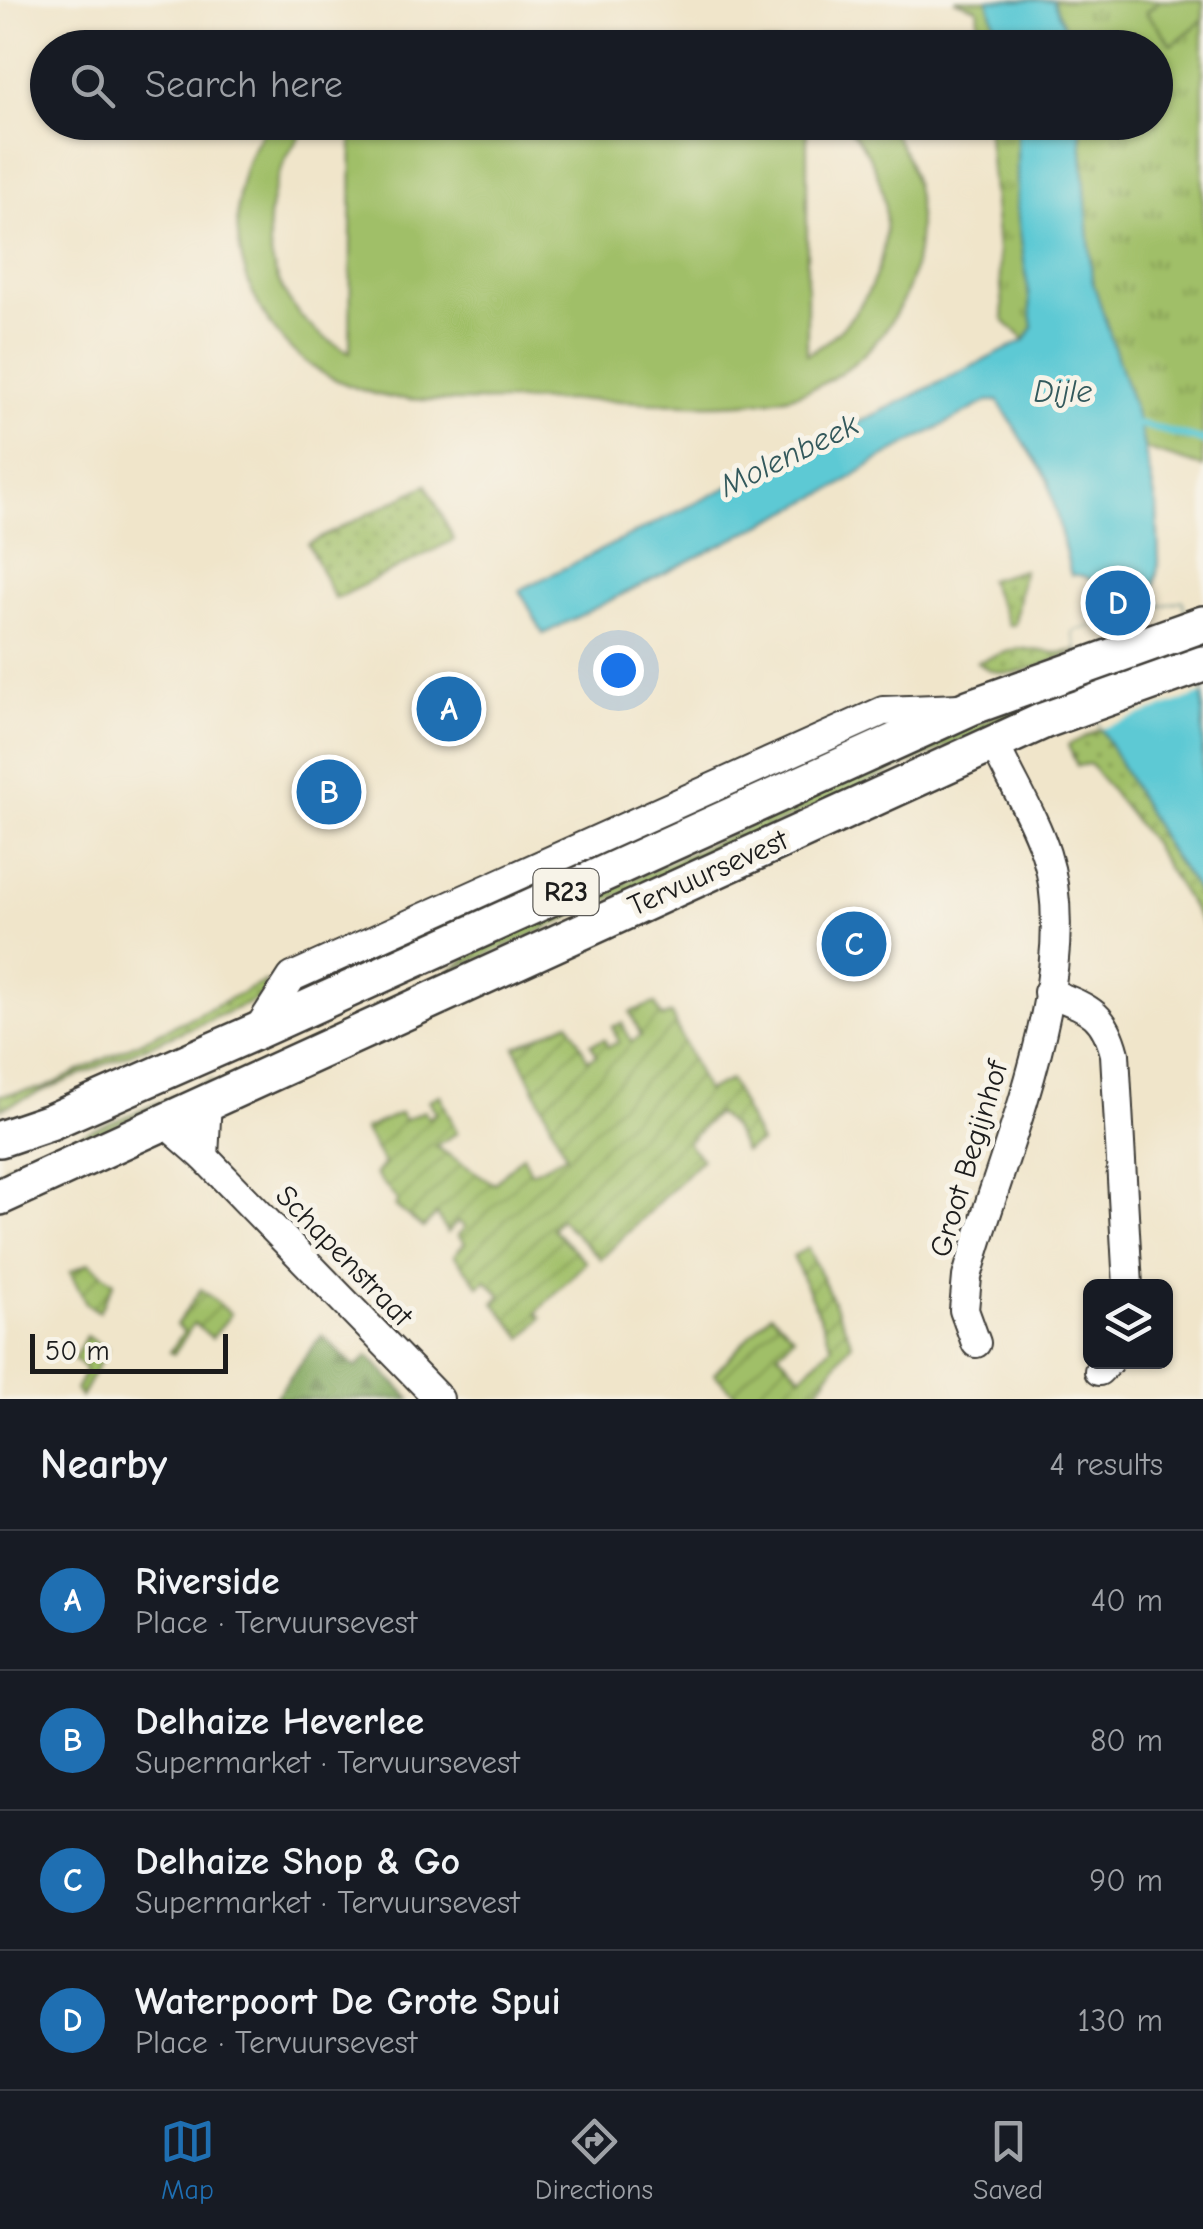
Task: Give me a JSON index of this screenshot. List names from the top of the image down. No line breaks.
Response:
{"streets":{"main road":["Tervuursevest","R23"],"street":["Groot Begijnhof","Schapenstraat"]},"crossings":[["Tervuursevest","Groot Begijnhof"],["Tervuursevest","Schapenstraat"]],"water":["Dijle","Molenbeek"],"scale_bar":"50 m","page":{"search":"Search here","pins":["D","A","B","C"],"scale":"50 m","heading":["Nearby","4 results"],"list":[{"mark":"A","name":"Riverside","note":"Place · Tervuursevest","value":"40 m"},{"mark":"B","name":"Delhaize Heverlee","note":"Supermarket · Tervuursevest","value":"80 m"},{"mark":"C","name":"Delhaize Shop & Go","note":"Supermarket · Tervuursevest","value":"90 m"},{"mark":"D","name":"Waterpoort De Grote Spui","note":"Place · Tervuursevest","value":"130 m"}],"nav":["Map","Directions","Saved"]}}
